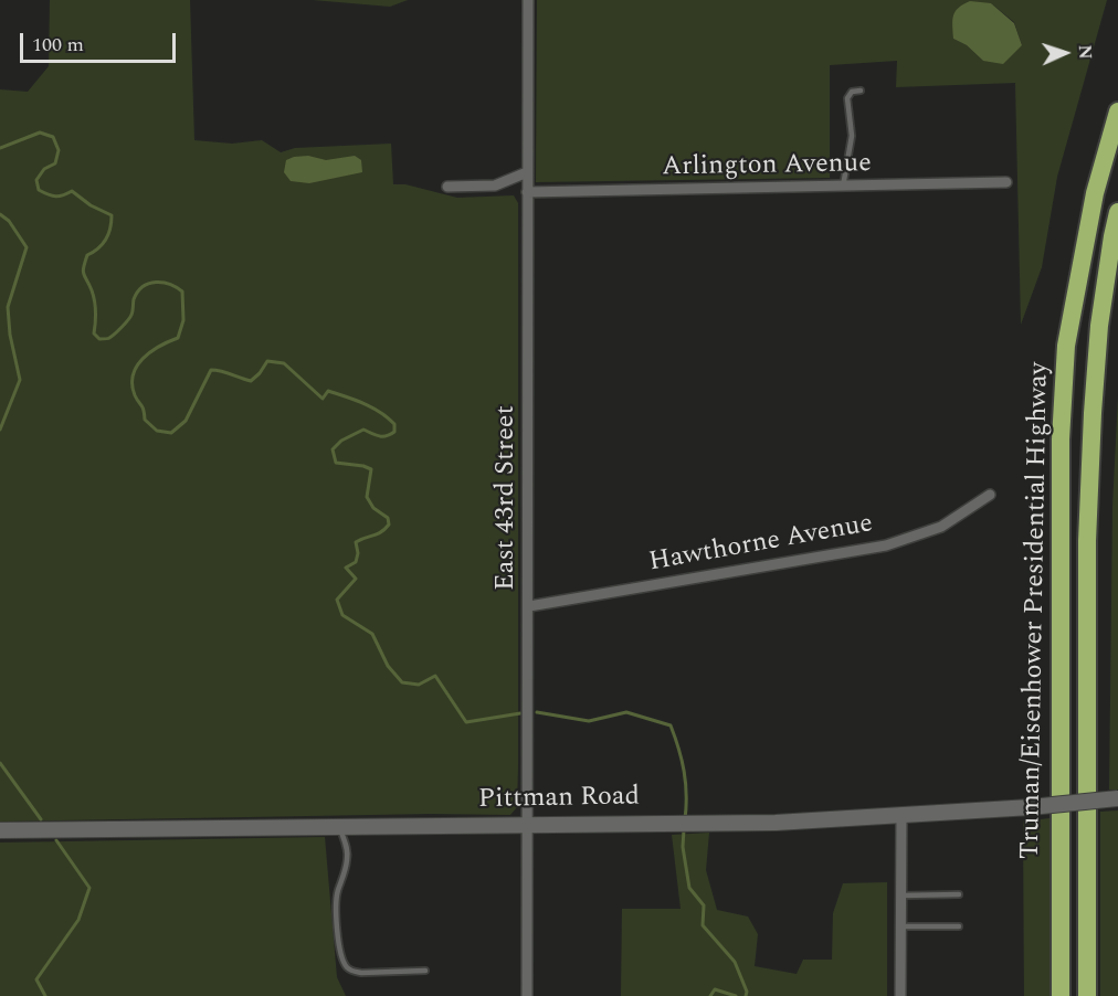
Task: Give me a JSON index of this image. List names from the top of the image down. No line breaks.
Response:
{"streets":{"highway":["Truman/Eisenhower Presidential Highway"],"street":["Arlington Avenue","East 43rd Street","Hawthorne Avenue","Pittman Road"]},"crossings":[["Arlington Avenue","East 43rd Street"],["East 43rd Street","Hawthorne Avenue"],["East 43rd Street","Pittman Road"]],"scale_bar":"100 m","north":"right"}
